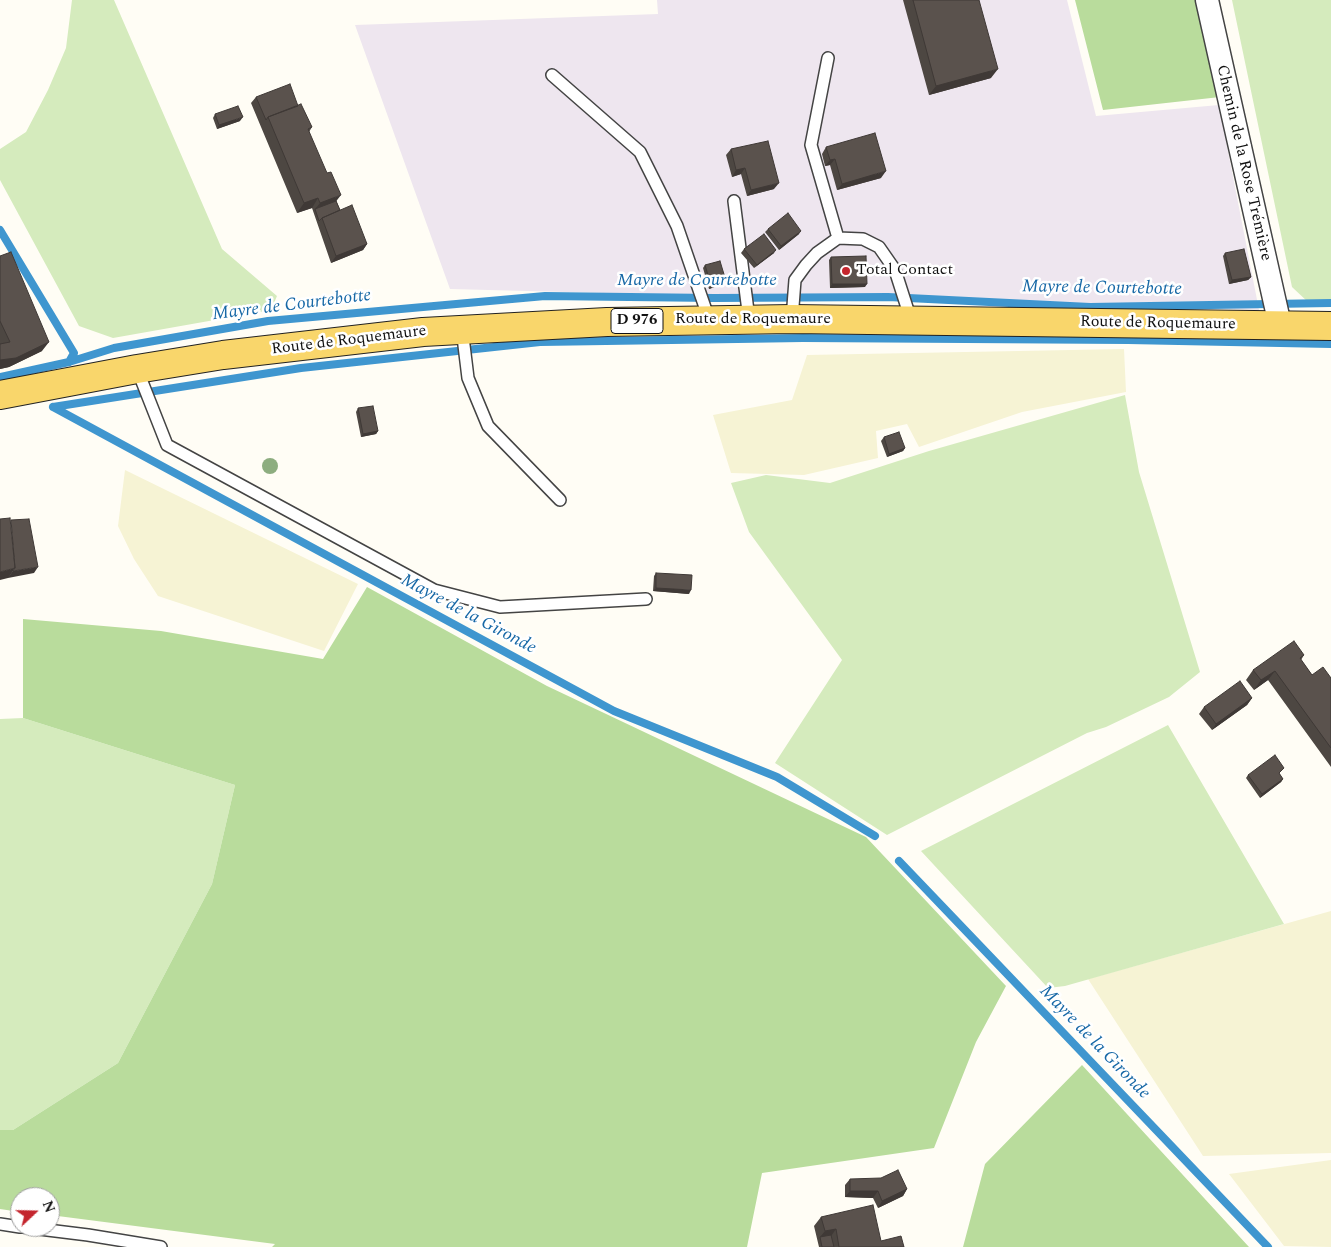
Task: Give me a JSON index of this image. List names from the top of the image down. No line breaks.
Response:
{"streets":{"main road":["Route de Roquemaure","D 976"],"street":["Chemin de la Rose Trémière"]},"crossings":[["Chemin de la Rose Trémière","Route de Roquemaure"]],"water":["Mayre de Courtebotte","Mayre de la Gironde"],"places":["Total Contact"],"north":"right"}
